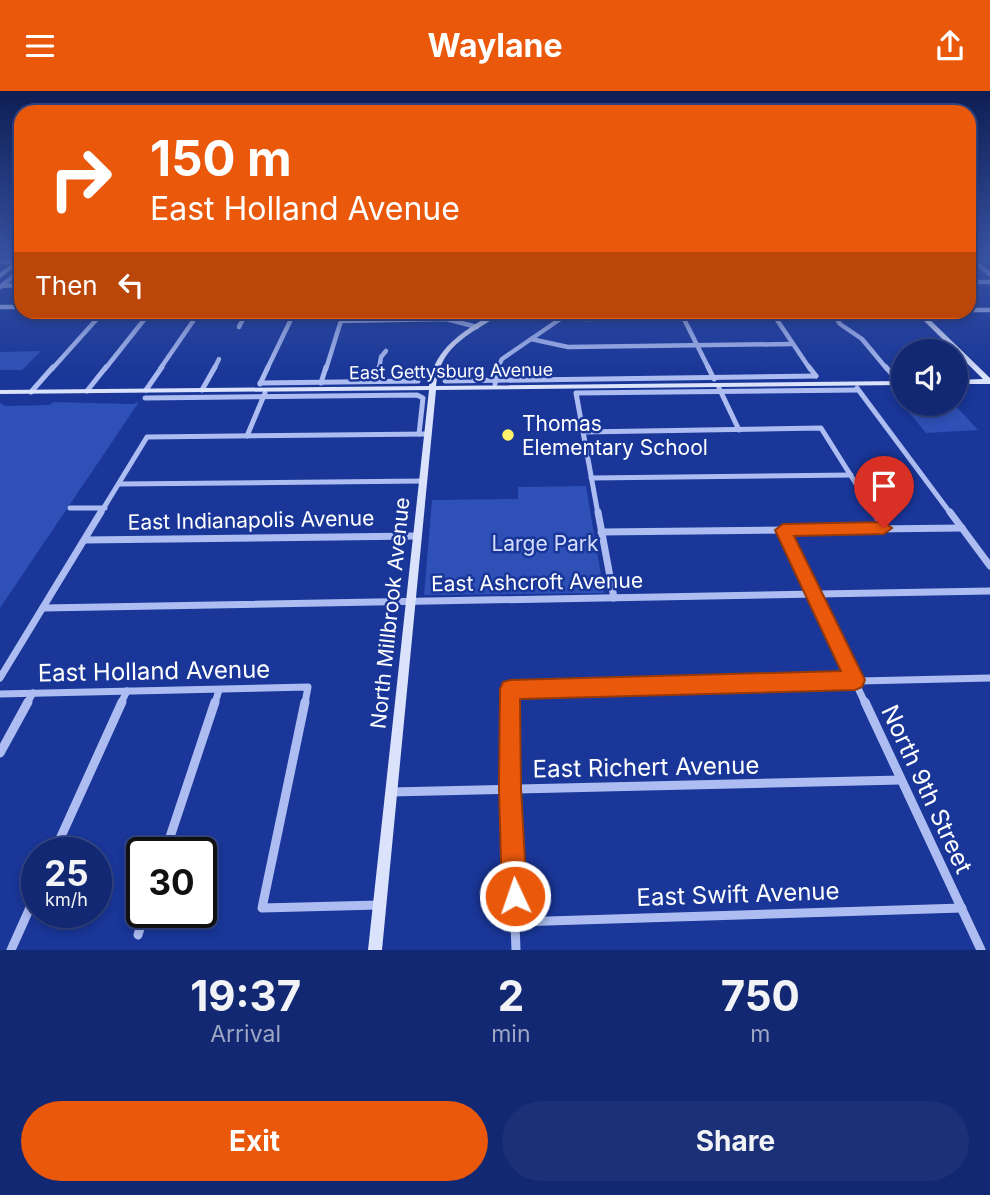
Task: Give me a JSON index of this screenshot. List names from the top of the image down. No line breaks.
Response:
{"streets":{"street":["East Gettysburg Avenue","East Indianapolis Avenue","East Ashcroft Avenue","North Millbrook Avenue","East Holland Avenue","East Richert Avenue","North 9th Street","East Swift Avenue"]},"crossings":[["East Gettysburg Avenue","North Millbrook Avenue"],["East Indianapolis Avenue","North Millbrook Avenue"],["East Ashcroft Avenue","North Millbrook Avenue"],["East Ashcroft Avenue","North 9th Street"],["North Millbrook Avenue","East Holland Avenue"],["North Millbrook Avenue","East Richert Avenue"],["East Richert Avenue","North 9th Street"],["North 9th Street","East Swift Avenue"]],"parks":["Large Park"],"places":["Thomas Elementary School"],"page":{"header":"Waylane","turn":["150 m","East Holland Avenue"],"then":"Then","speed":"25 km/h","limit":"30","eta":["19:37","Arrival","2","min","750","m"],"buttons":["Exit","Share"]}}
